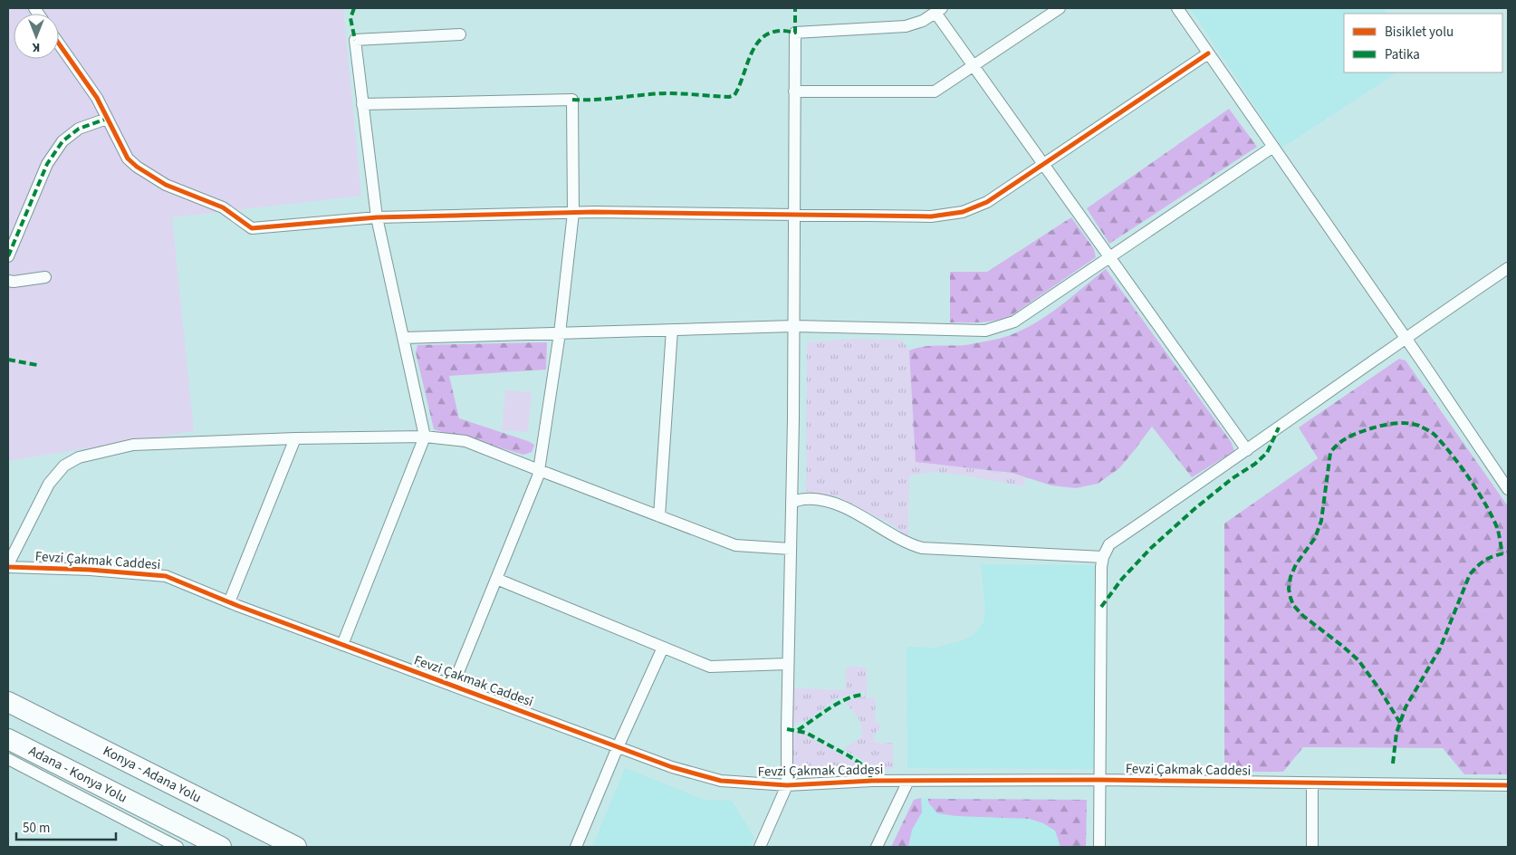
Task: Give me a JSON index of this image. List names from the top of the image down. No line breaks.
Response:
{"streets":{"highway":["Adana - Konya Yolu","Konya - Adana Yolu"],"street":["Fevzi Çakmak Caddesi"]},"legend":["Bisiklet yolu","Patika"],"scale_bar":"50 m","north":"bottom"}
